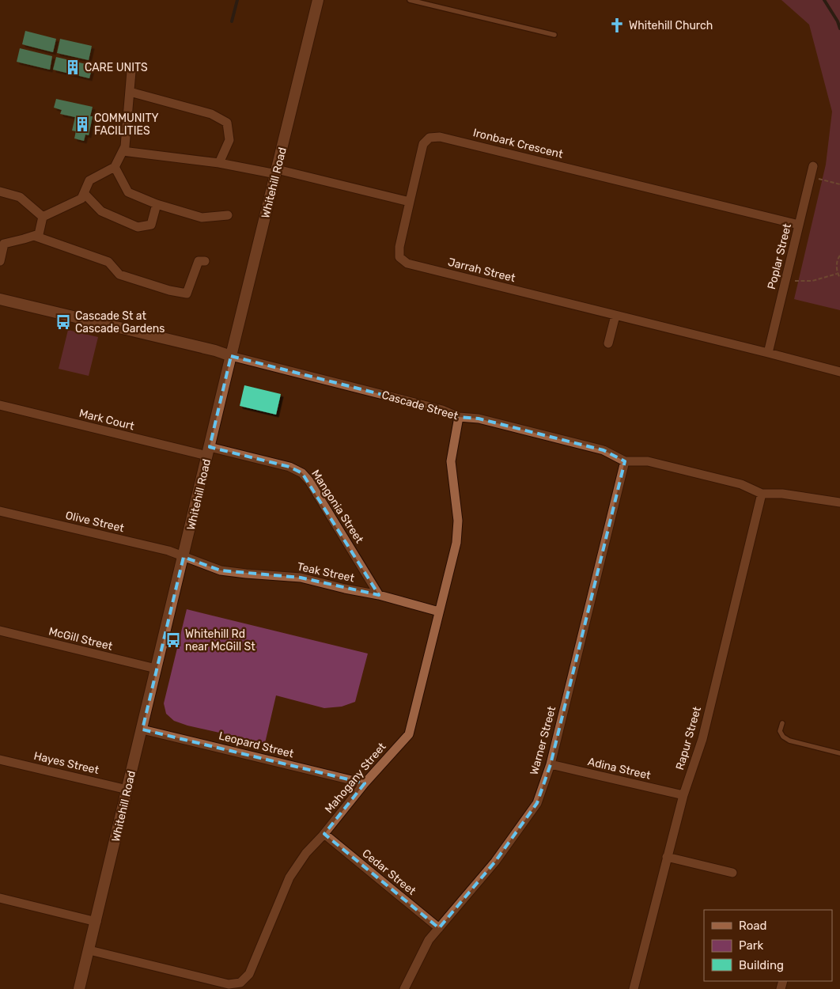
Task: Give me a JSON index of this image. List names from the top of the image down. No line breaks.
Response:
{"streets":{"street":["Ironbark Crescent","Whitehill Road","Poplar Street","Jarrah Street","Cascade Street","Mark Court","Mangonia Street","Olive Street","Teak Street","McGill Street","Rapur Street","Warner Street","Leopard Street","Hayes Street","Adina Street","Mahogany Street","Cedar Street"]},"crossings":[["Ironbark Crescent","Poplar Street"],["Ironbark Crescent","Jarrah Street"],["Whitehill Road","Cascade Street"],["Whitehill Road","Mark Court"],["Whitehill Road","Mangonia Street"],["Whitehill Road","Olive Street"],["Whitehill Road","Teak Street"],["Whitehill Road","McGill Street"],["Whitehill Road","Leopard Street"],["Whitehill Road","Hayes Street"],["Whitehill Road","Mahogany Street"],["Poplar Street","Jarrah Street"],["Cascade Street","Rapur Street"],["Cascade Street","Warner Street"],["Cascade Street","Mahogany Street"],["Mark Court","Mangonia Street"],["Mangonia Street","Teak Street"],["Olive Street","Teak Street"],["Teak Street","Mahogany Street"],["Rapur Street","Adina Street"],["Warner Street","Adina Street"],["Warner Street","Cedar Street"],["Leopard Street","Mahogany Street"],["Mahogany Street","Cedar Street"]],"places":{"church":["Whitehill Church"],"building":["CARE UNITS","COMMUNITY FACILITIES"],"bus stop":["Cascade St at Cascade Gardens","Whitehill Rd near McGill St"]},"legend":["Road","Park","Building"]}
